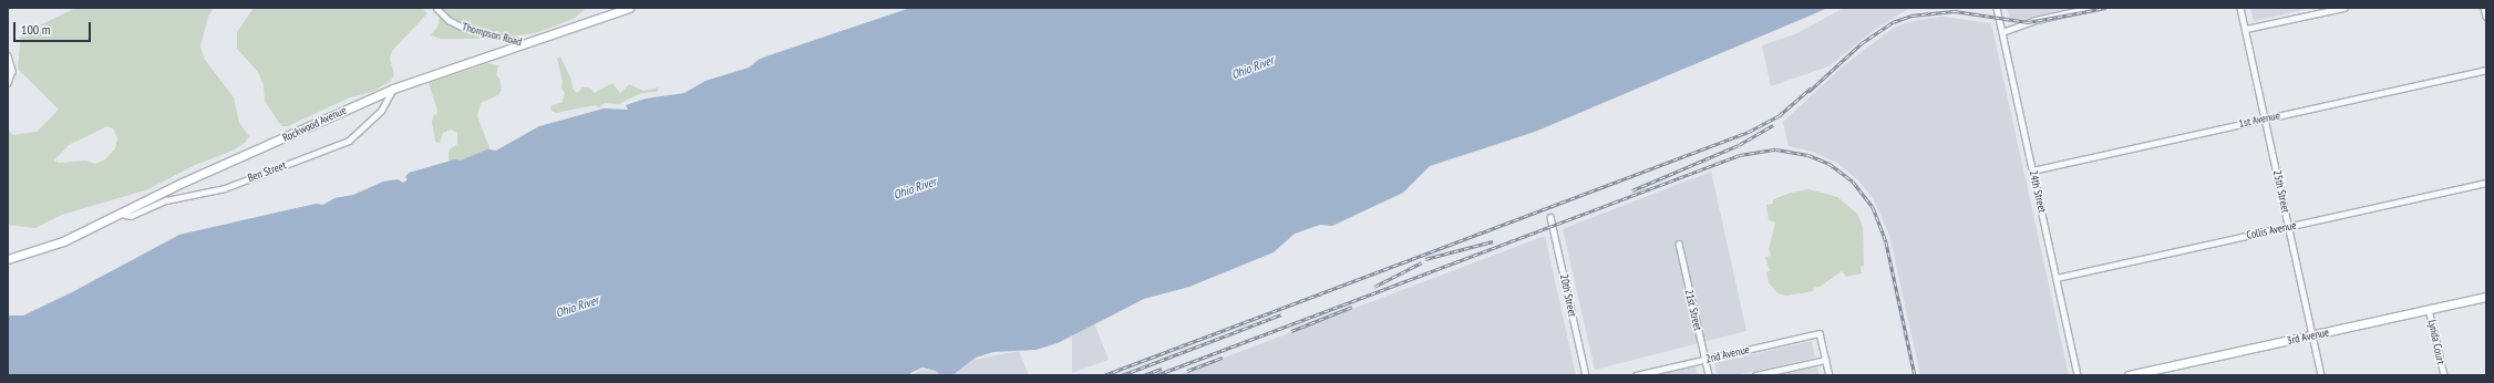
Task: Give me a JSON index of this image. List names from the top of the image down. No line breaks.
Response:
{"streets":{"main road":["Rockwood Avenue","3rd Avenue"],"street":["Thompson Road","1st Avenue","Ben Street","24th Street","25th Street","Collis Avenue","20th Street","21st Street","Lynda Court","2nd Avenue"]},"crossings":[["Thompson Road","Rockwood Avenue"],["1st Avenue","24th Street"],["1st Avenue","25th Street"],["Rockwood Avenue","Ben Street"],["24th Street","Collis Avenue"],["25th Street","Collis Avenue"],["25th Street","3rd Avenue"],["21st Street","2nd Avenue"],["3rd Avenue","Lynda Court"]],"water":["Ohio River"],"scale_bar":"100 m"}
